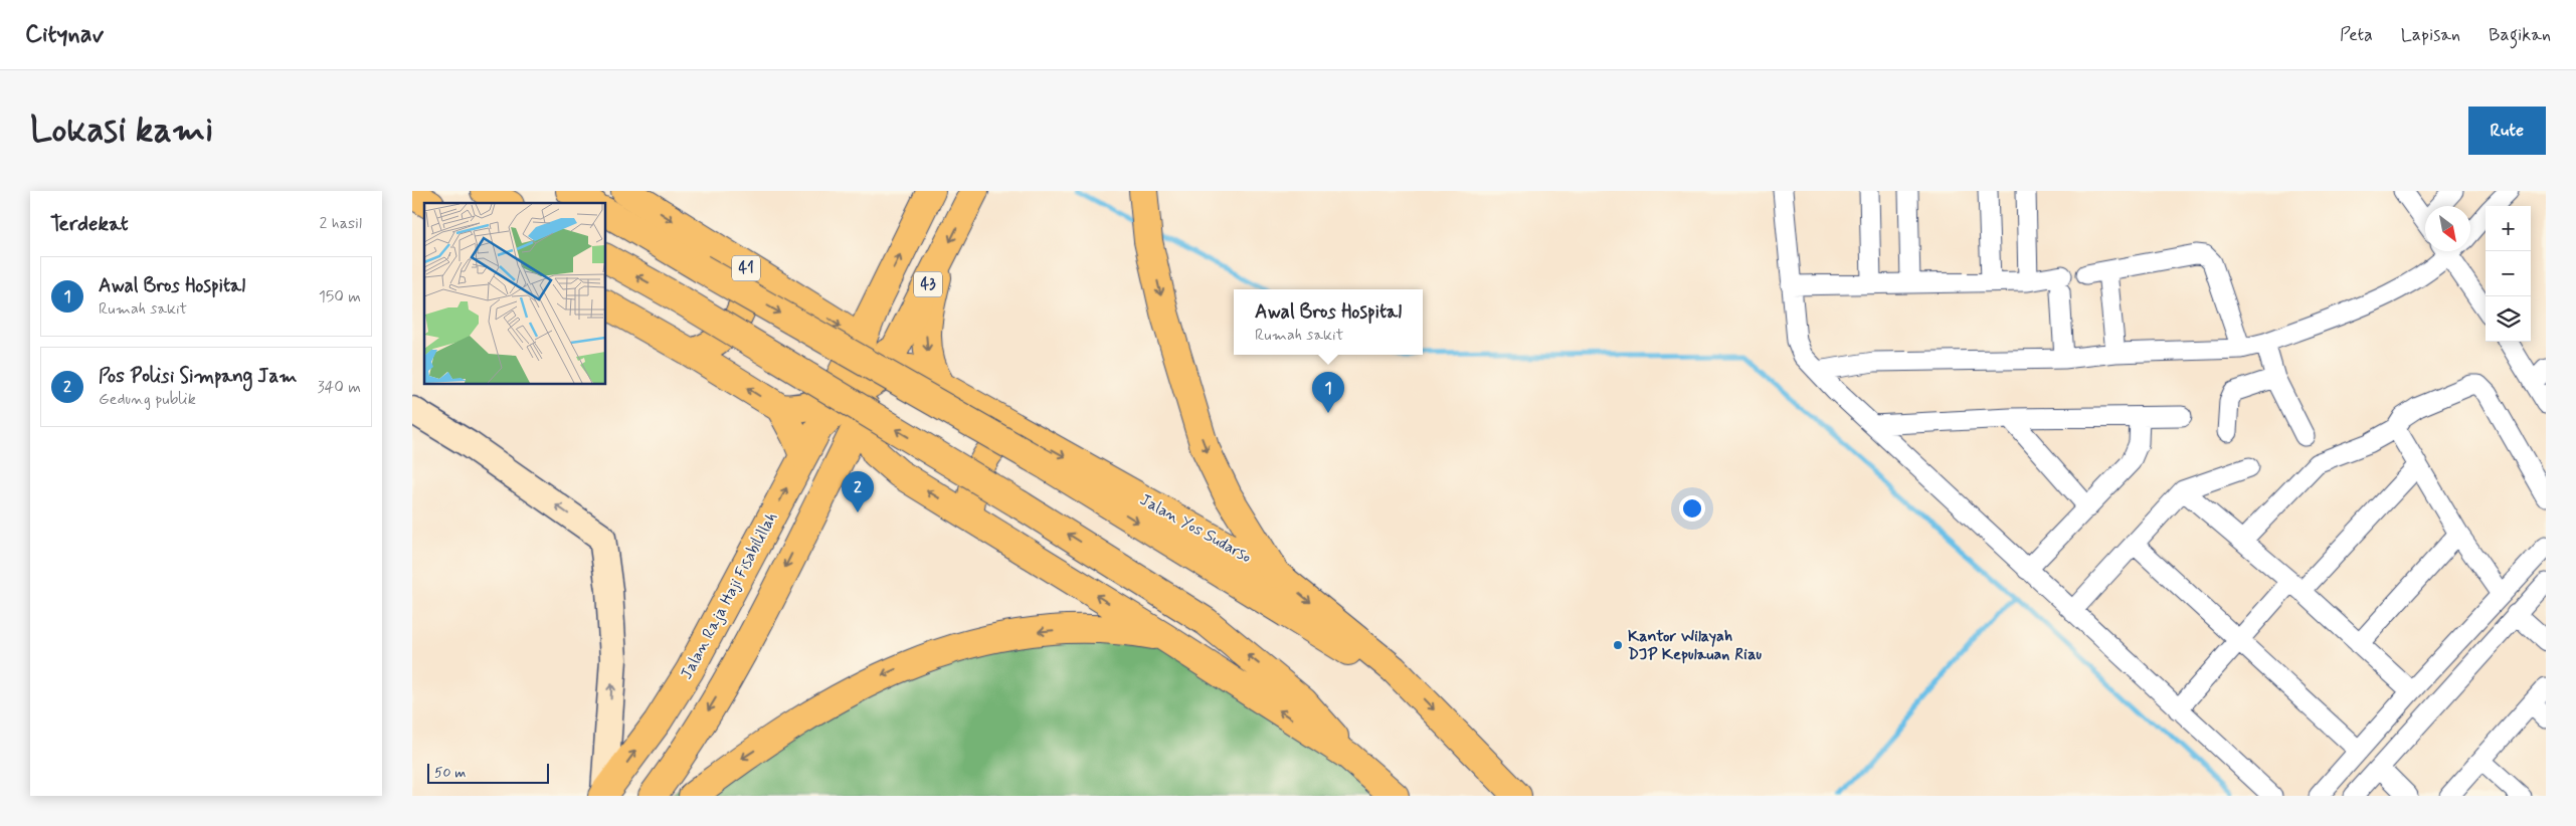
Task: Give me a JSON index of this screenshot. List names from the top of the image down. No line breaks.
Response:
{"streets":{"main road":["41","43","Jalan Yos Sudarso","Jalan Raja Haji Fisabilillah"]},"crossings":[["41","43"],["41","Jalan Yos Sudarso"],["41","Jalan Raja Haji Fisabilillah"],["43","Jalan Yos Sudarso"],["43","Jalan Raja Haji Fisabilillah"],["Jalan Yos Sudarso","Jalan Raja Haji Fisabilillah"]],"places":["Kantor Wilayah DJP Kepulauan Riau"],"scale_bar":"50 m","north":"bottom right","page":{"header":"Citynav","nav":["Peta","Lapisan","Bagikan"],"buttons":"Rute","title":"Lokasi kami","heading":["Terdekat","2 hasil"],"map_buttons":["+","−"],"list":[{"mark":"1","name":"Awal Bros Hospital","note":"Rumah sakit","value":"150 m"},{"mark":"2","name":"Pos Polisi Simpang Jam","note":"Gedung publik","value":"340 m"}],"popup":["Awal Bros Hospital","Rumah sakit"],"pins":["1","2"],"scale":"50 m"}}
